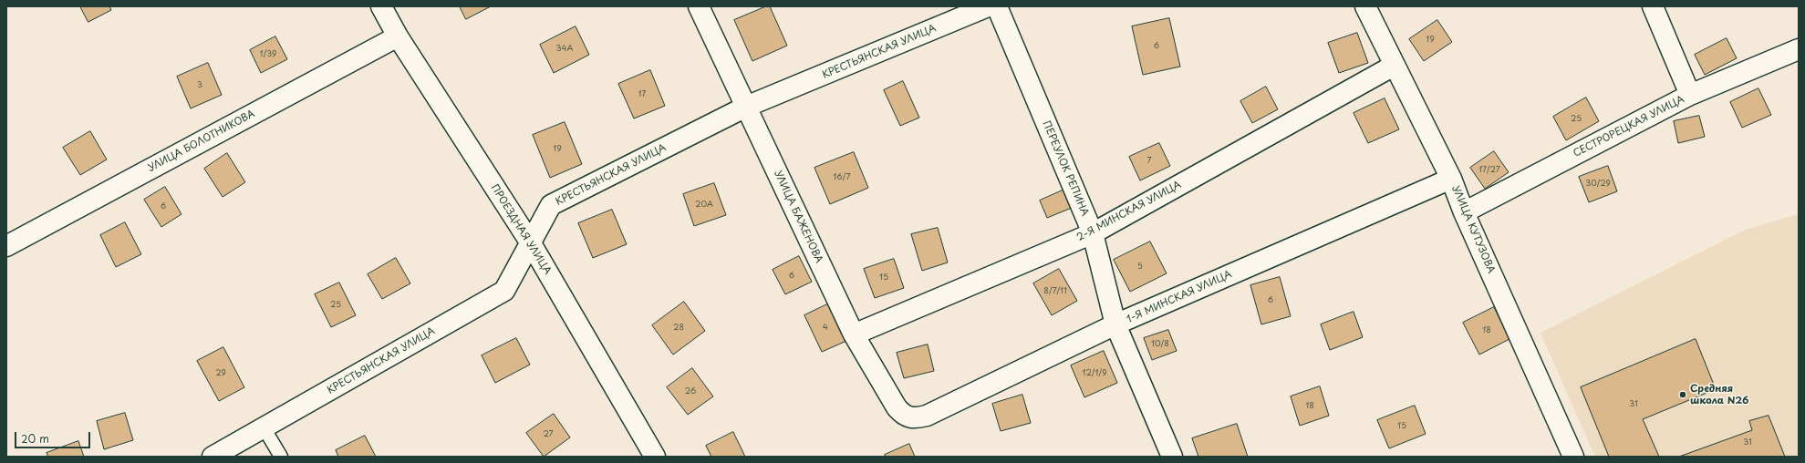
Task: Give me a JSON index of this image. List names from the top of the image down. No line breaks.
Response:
{"streets":{"street":["КРЕСТЬЯНСКАЯ УЛИЦА","СЕСТРОРЕЦКАЯ УЛИЦА","УЛИЦА БОЛОТНИКОВА","ПЕРЕУЛОК РЕПИНА","2-Я МИНСКАЯ УЛИЦА","УЛИЦА БАЖЕНОВА","ПРОЕЗДНАЯ УЛИЦА","УЛИЦА КУТУЗОВА","1-Я МИНСКАЯ УЛИЦА"]},"crossings":[["КРЕСТЬЯНСКАЯ УЛИЦА","УЛИЦА БАЖЕНОВА"],["КРЕСТЬЯНСКАЯ УЛИЦА","ПРОЕЗДНАЯ УЛИЦА"],["СЕСТРОРЕЦКАЯ УЛИЦА","УЛИЦА КУТУЗОВА"],["УЛИЦА БОЛОТНИКОВА","ПРОЕЗДНАЯ УЛИЦА"],["ПЕРЕУЛОК РЕПИНА","2-Я МИНСКАЯ УЛИЦА"],["ПЕРЕУЛОК РЕПИНА","1-Я МИНСКАЯ УЛИЦА"],["2-Я МИНСКАЯ УЛИЦА","УЛИЦА БАЖЕНОВА"],["2-Я МИНСКАЯ УЛИЦА","УЛИЦА КУТУЗОВА"],["УЛИЦА БАЖЕНОВА","1-Я МИНСКАЯ УЛИЦА"],["УЛИЦА КУТУЗОВА","1-Я МИНСКАЯ УЛИЦА"]],"places":["Средняя школа N26"],"house_numbers":["19","6","34А","1/39","3","17","25","19","7","17/27","16/7","30/29","20А","6","5","6","15","8/7/11","6","25","28","4","18","10/8","29","12/1/9","26","31","18","15","27","31"],"scale_bar":"20 m"}
